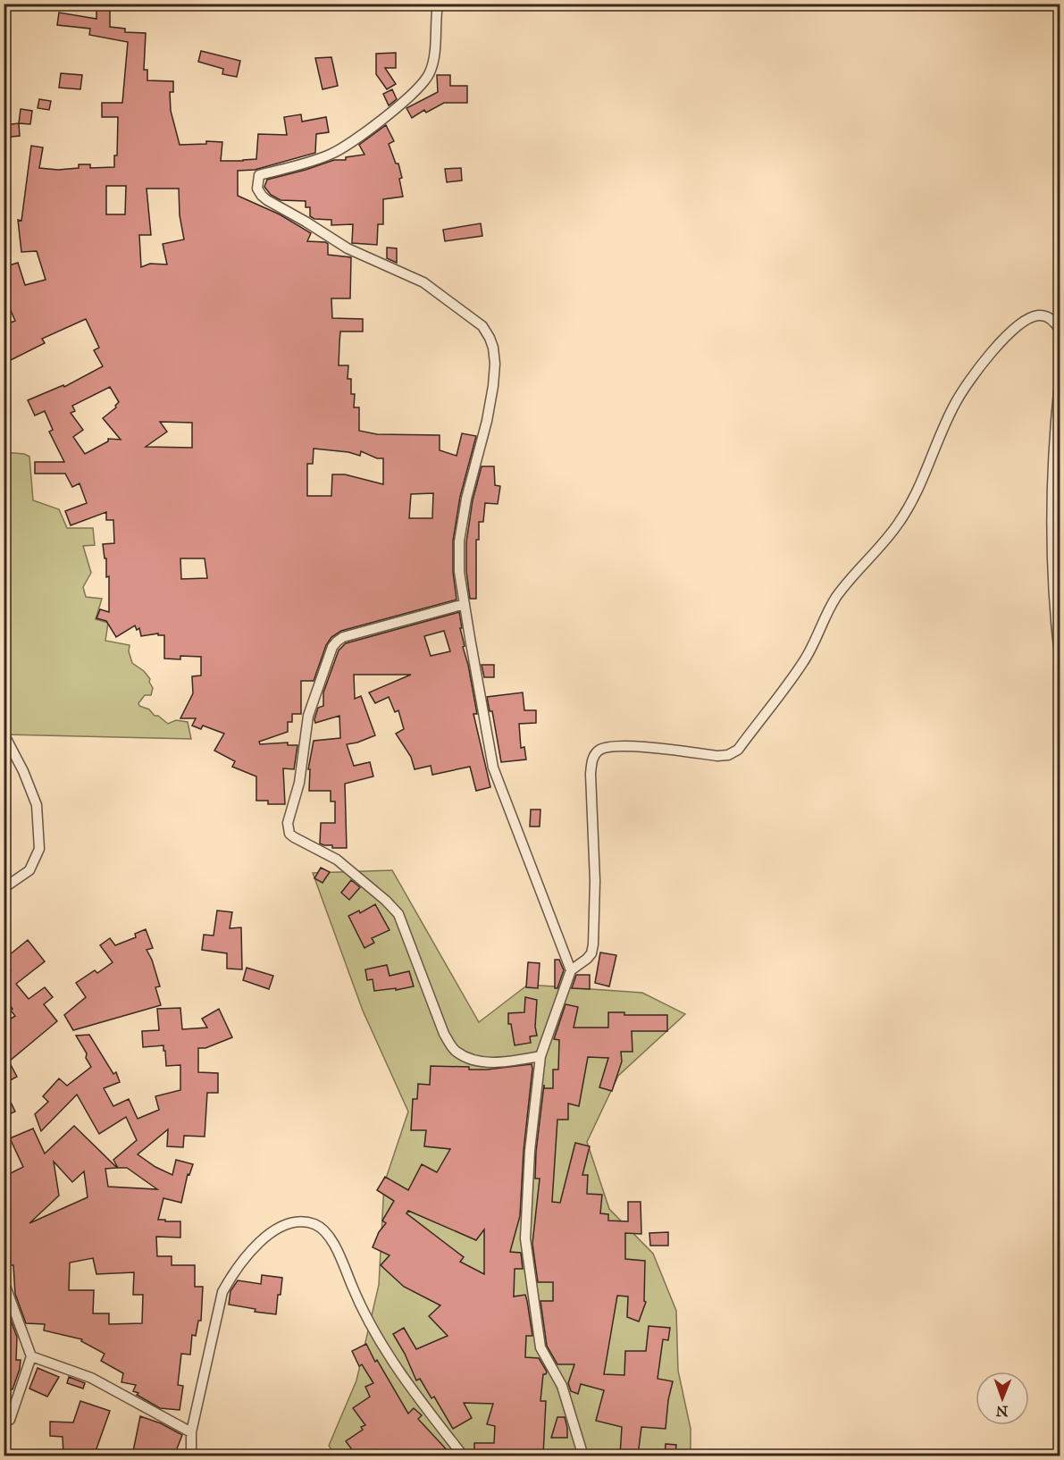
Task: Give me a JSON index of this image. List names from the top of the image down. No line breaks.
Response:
{"north":"bottom"}
